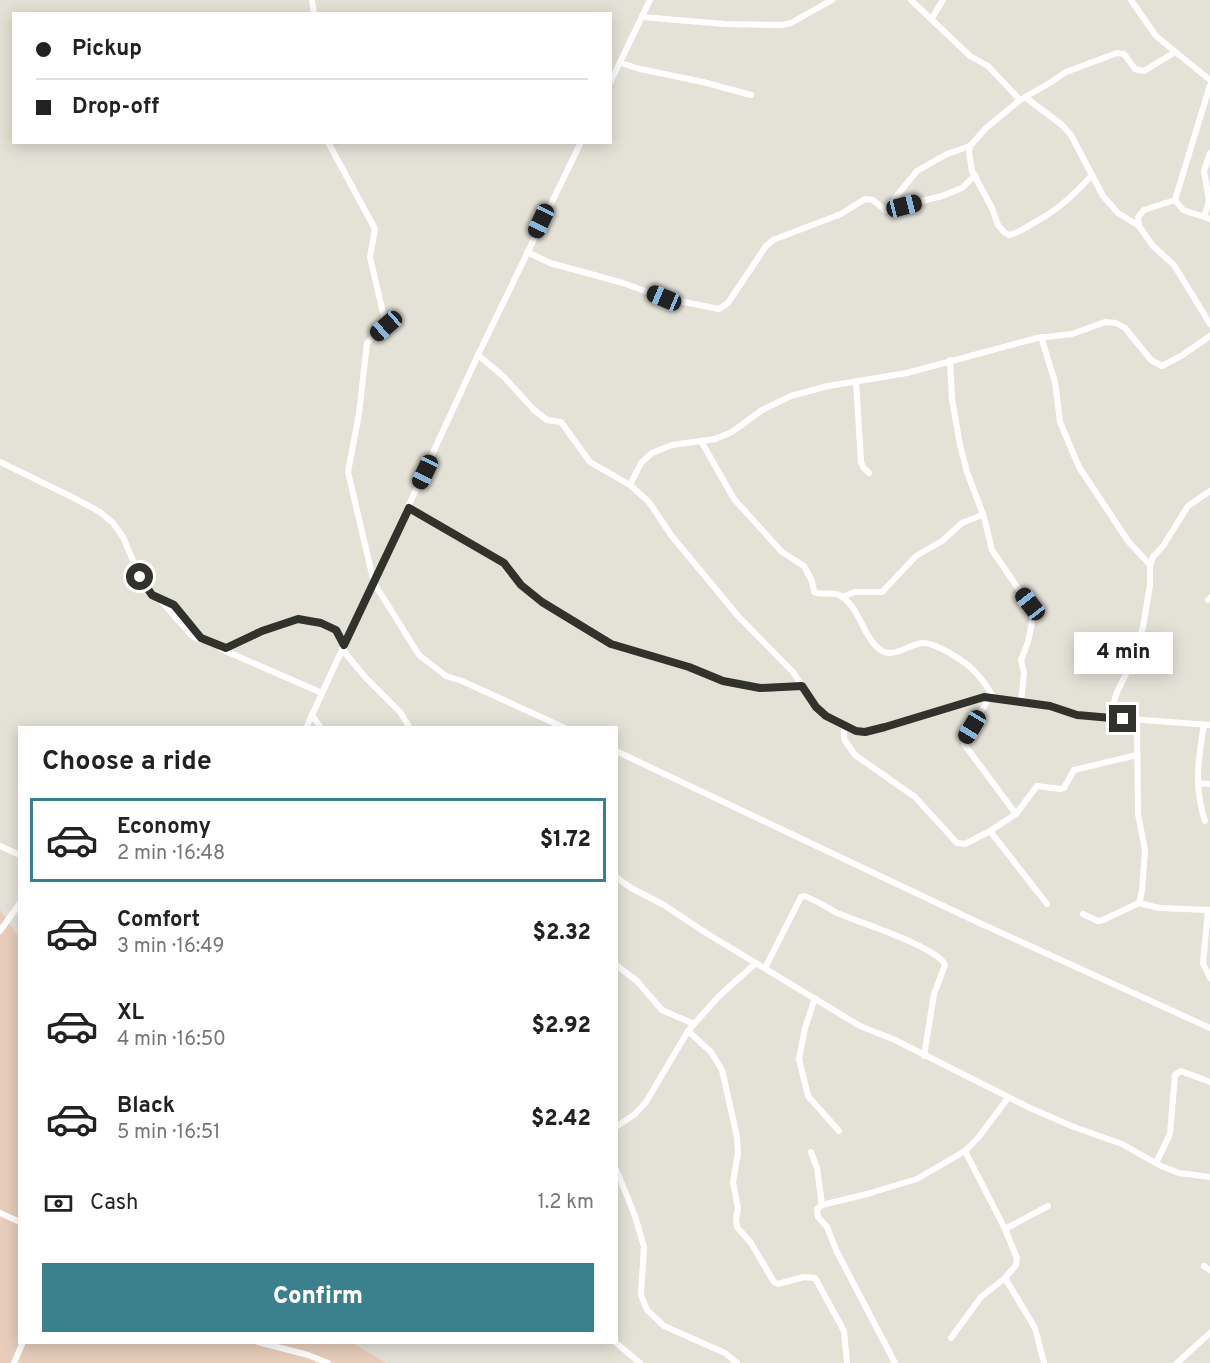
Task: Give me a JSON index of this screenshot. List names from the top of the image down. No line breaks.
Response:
{"page":{"banner":["Pickup","Drop-off"],"bubble":"4 min","heading":"Choose a ride","list":[{"name":"Economy","note":"2 min · 16:48","value":"$1.72"},{"name":"Comfort","note":"3 min · 16:49","value":"$2.32"},{"name":"XL","note":"4 min · 16:50","value":"$2.92"},{"name":"Black","note":"5 min · 16:51","value":"$2.42"}],"pay":["Cash","1.2 km"],"buttons":"Confirm"}}
